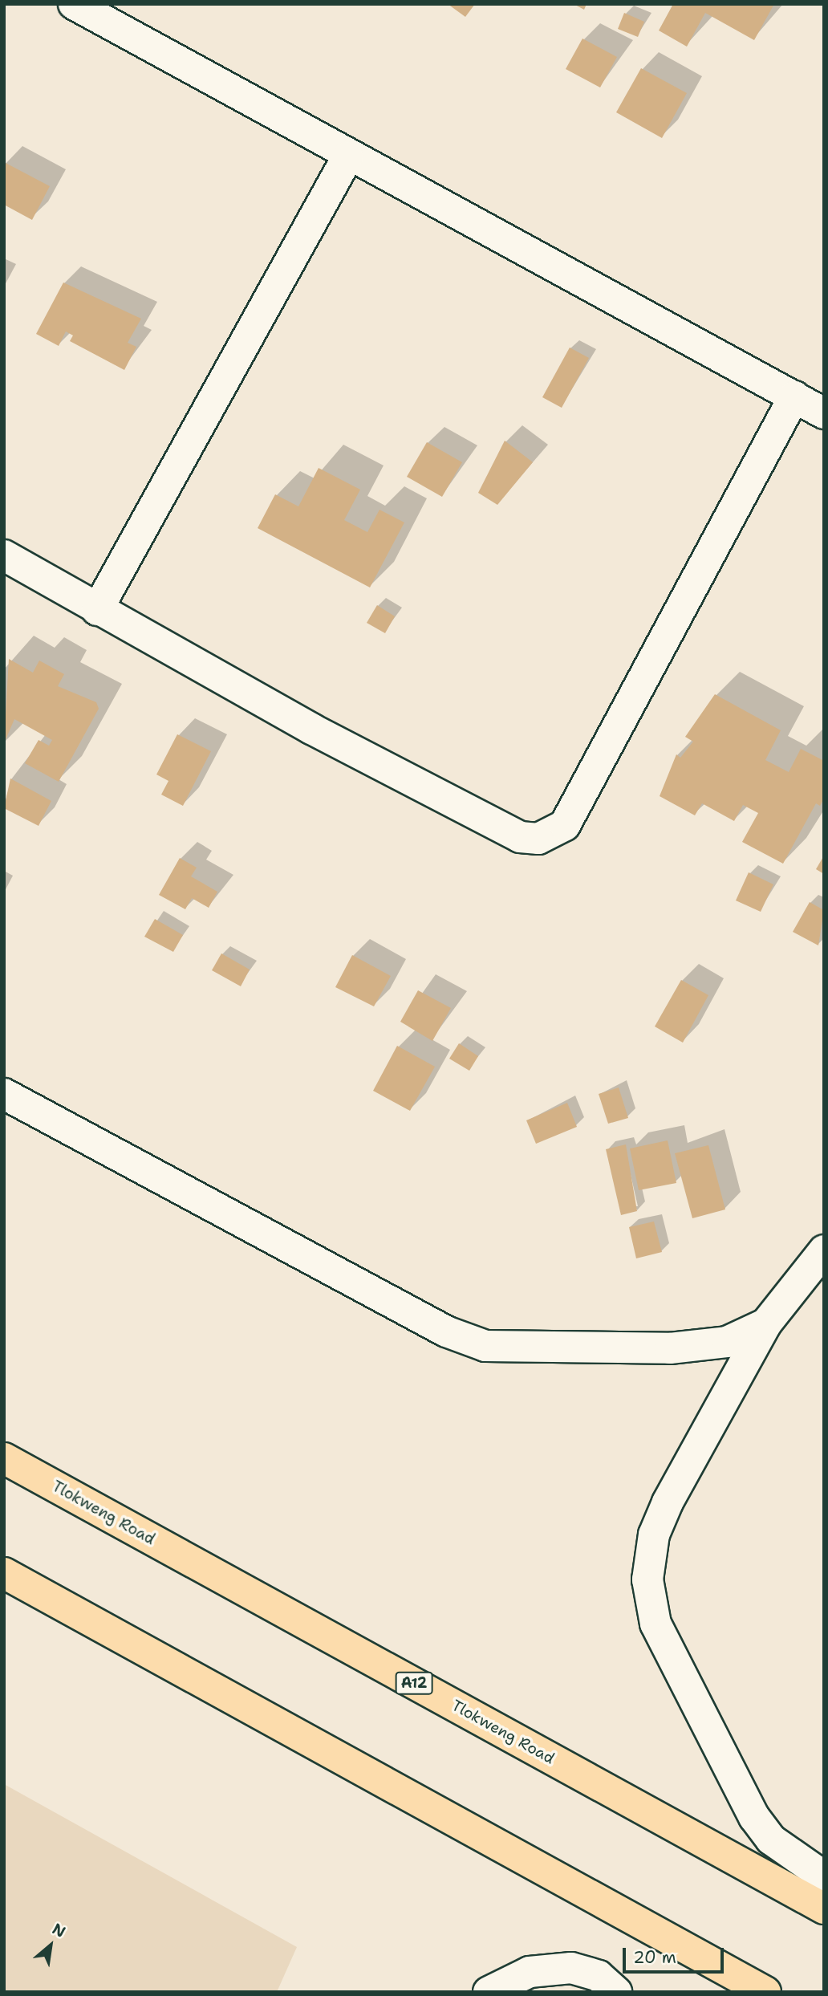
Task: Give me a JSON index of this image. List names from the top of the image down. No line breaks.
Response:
{"streets":{"main road":["Tlokweng Road","A12"]},"scale_bar":"20 m","north":"top right"}
